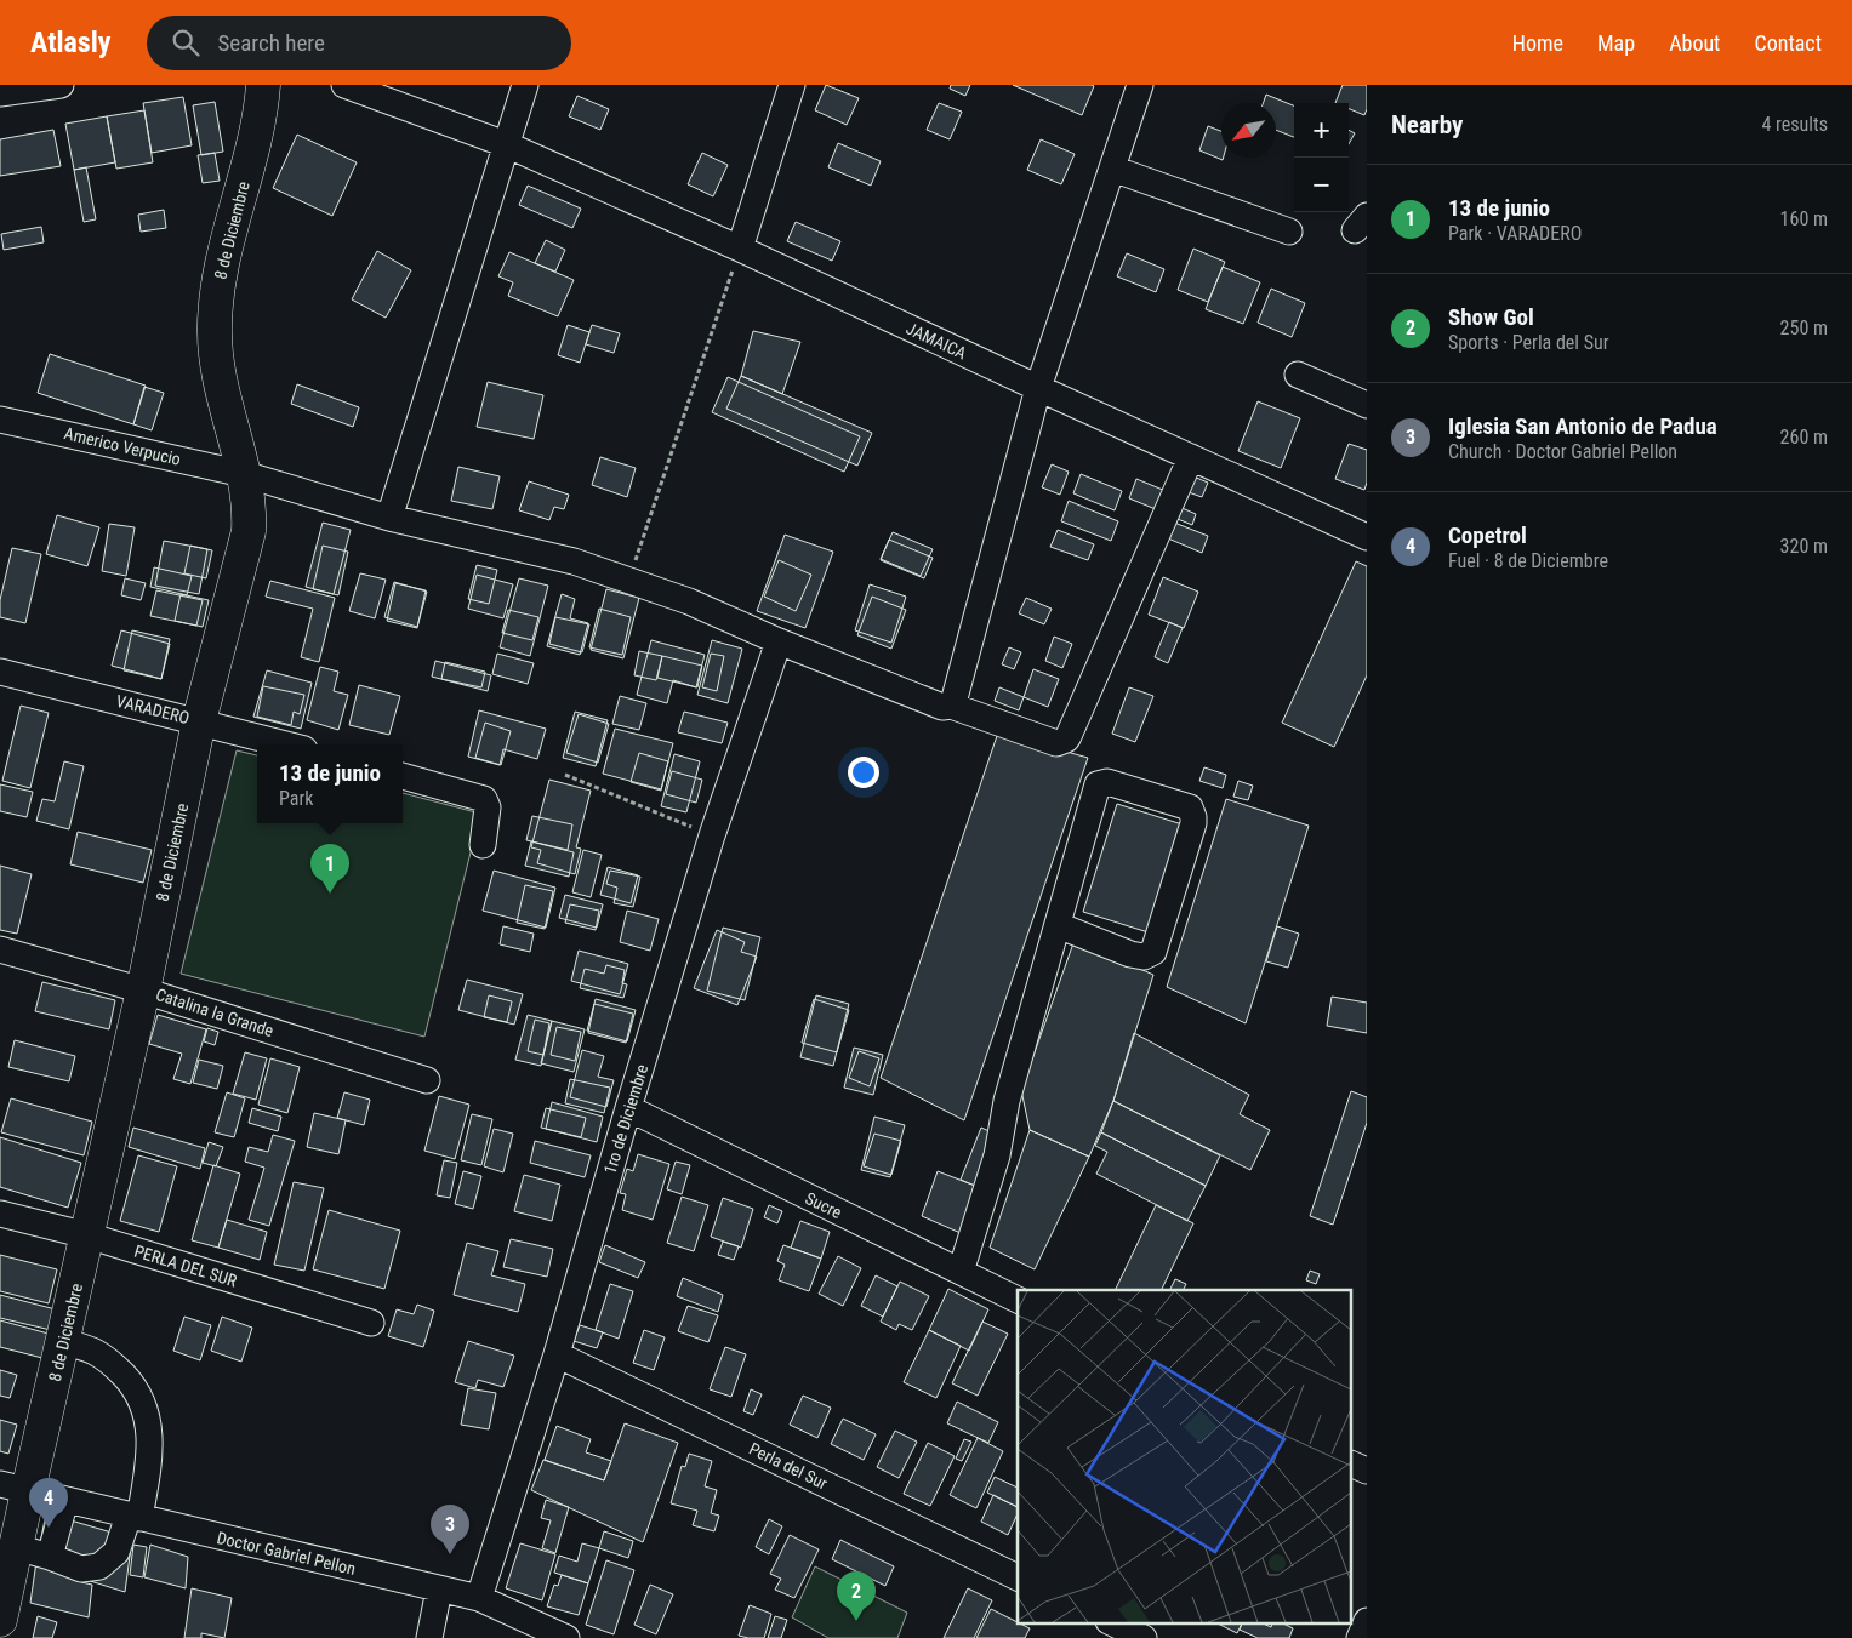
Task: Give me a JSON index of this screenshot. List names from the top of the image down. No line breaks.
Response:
{"streets":{"main road":["8 de Diciembre"],"street":["JAMAICA","Americo Verpucio","VARADERO","Catalina la Grande","1ro de Diciembre","Sucre","PERLA DEL SUR","Perla del Sur","Doctor Gabriel Pellon"]},"crossings":[["8 de Diciembre","Americo Verpucio"],["8 de Diciembre","VARADERO"],["8 de Diciembre","Catalina la Grande"],["8 de Diciembre","PERLA DEL SUR"],["8 de Diciembre","Doctor Gabriel Pellon"],["JAMAICA","Americo Verpucio"],["Americo Verpucio","1ro de Diciembre"],["1ro de Diciembre","Sucre"],["1ro de Diciembre","Perla del Sur"],["1ro de Diciembre","Doctor Gabriel Pellon"]],"north":"bottom left","page":{"header":"Atlasly","search":"Search here","nav":["Home","Map","About","Contact"],"heading":["Nearby","4 results"],"map_buttons":["+","−"],"list":[{"mark":"1","name":"13 de junio","note":"Park · VARADERO","value":"160 m"},{"mark":"2","name":"Show Gol","note":"Sports · Perla del Sur","value":"250 m"},{"mark":"3","name":"Iglesia San Antonio de Padua","note":"Church · Doctor Gabriel Pellon","value":"260 m"},{"mark":"4","name":"Copetrol","note":"Fuel · 8 de Diciembre","value":"320 m"}],"popup":["13 de junio","Park"],"pins":["1","4","3","2"]}}
